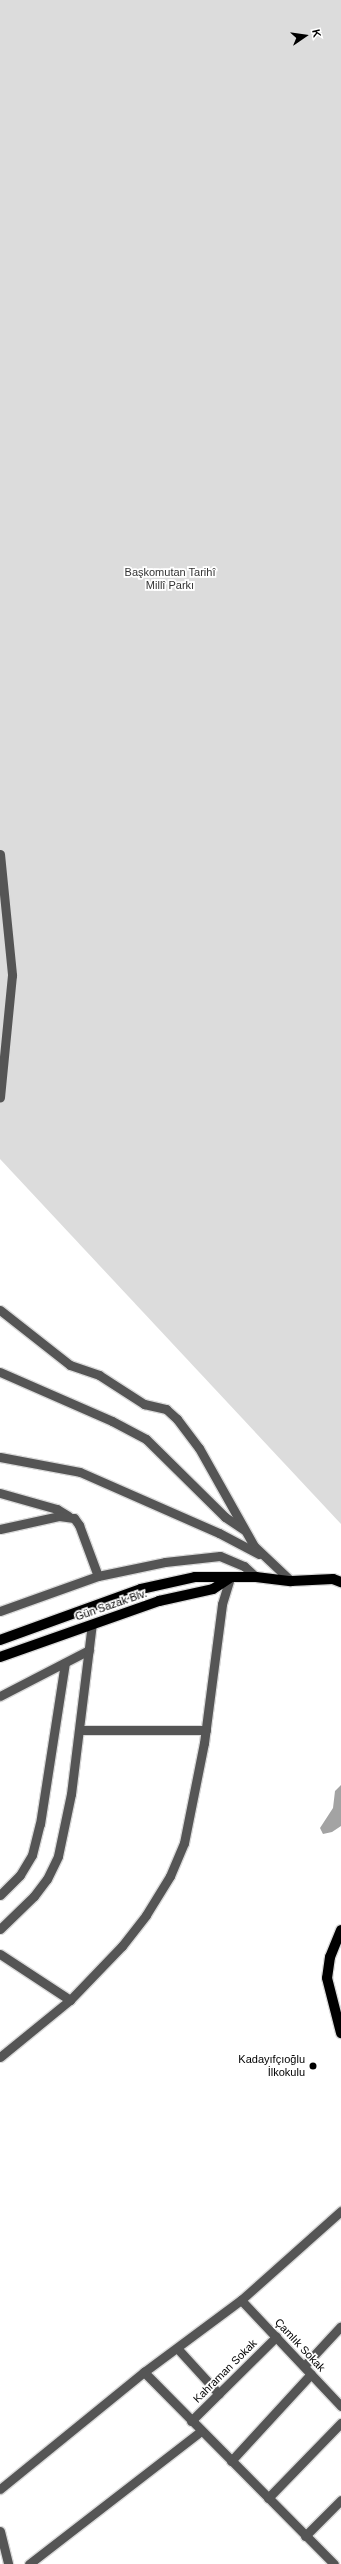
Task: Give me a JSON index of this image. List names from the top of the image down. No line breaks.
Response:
{"streets":{"main road":["Gün Sazak Blv."],"street":["Çamlık Sokak","Kahraman Sokak"]},"crossings":[["Çamlık Sokak","Kahraman Sokak"]],"parks":["Başkomutan Tarihî Millî Parkı"],"places":["Kadayıfçıoğlu İlkokulu"],"north":"right"}
